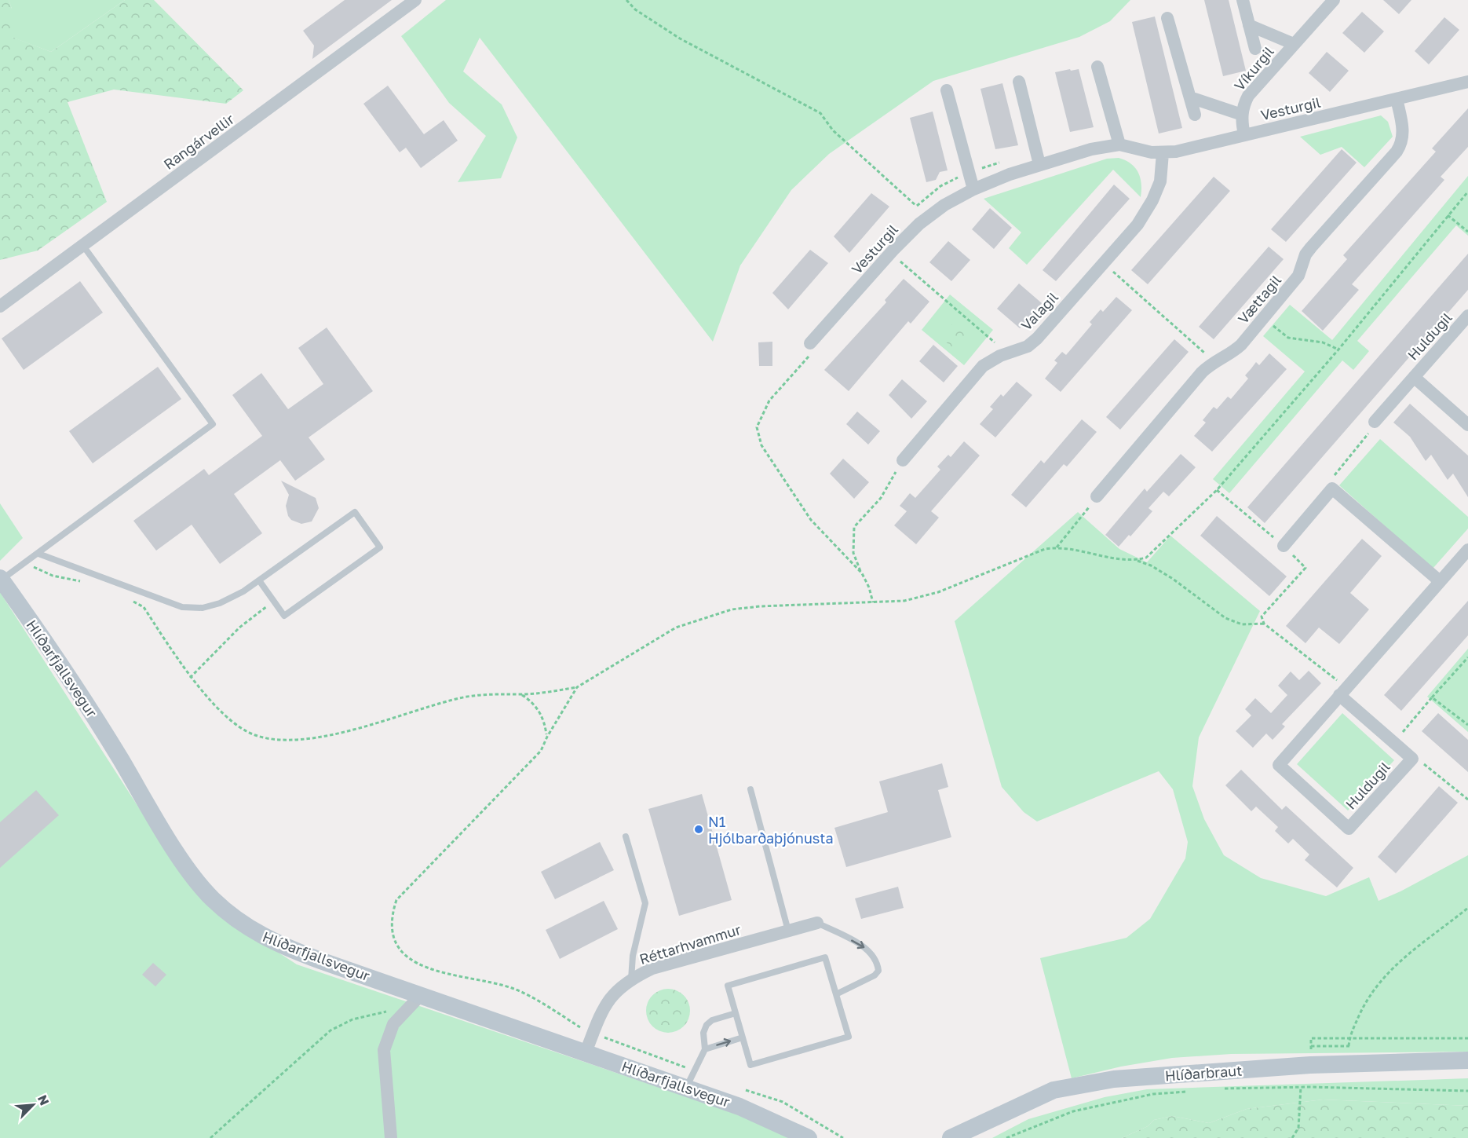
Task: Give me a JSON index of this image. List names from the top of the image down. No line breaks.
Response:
{"streets":{"main road":["Hlíðarfjallsvegur","Hlíðarbraut"],"street":["Víkurgil","Vesturgil","Rangárvellir","Vættagil","Valagil","Huldugil","Réttarhvammur"]},"crossings":[["Víkurgil","Vesturgil"],["Vesturgil","Vættagil"],["Vesturgil","Valagil"],["Hlíðarfjallsvegur","Réttarhvammur"]],"places":["N1 Hjólbarðaþjónusta"],"north":"top right"}
